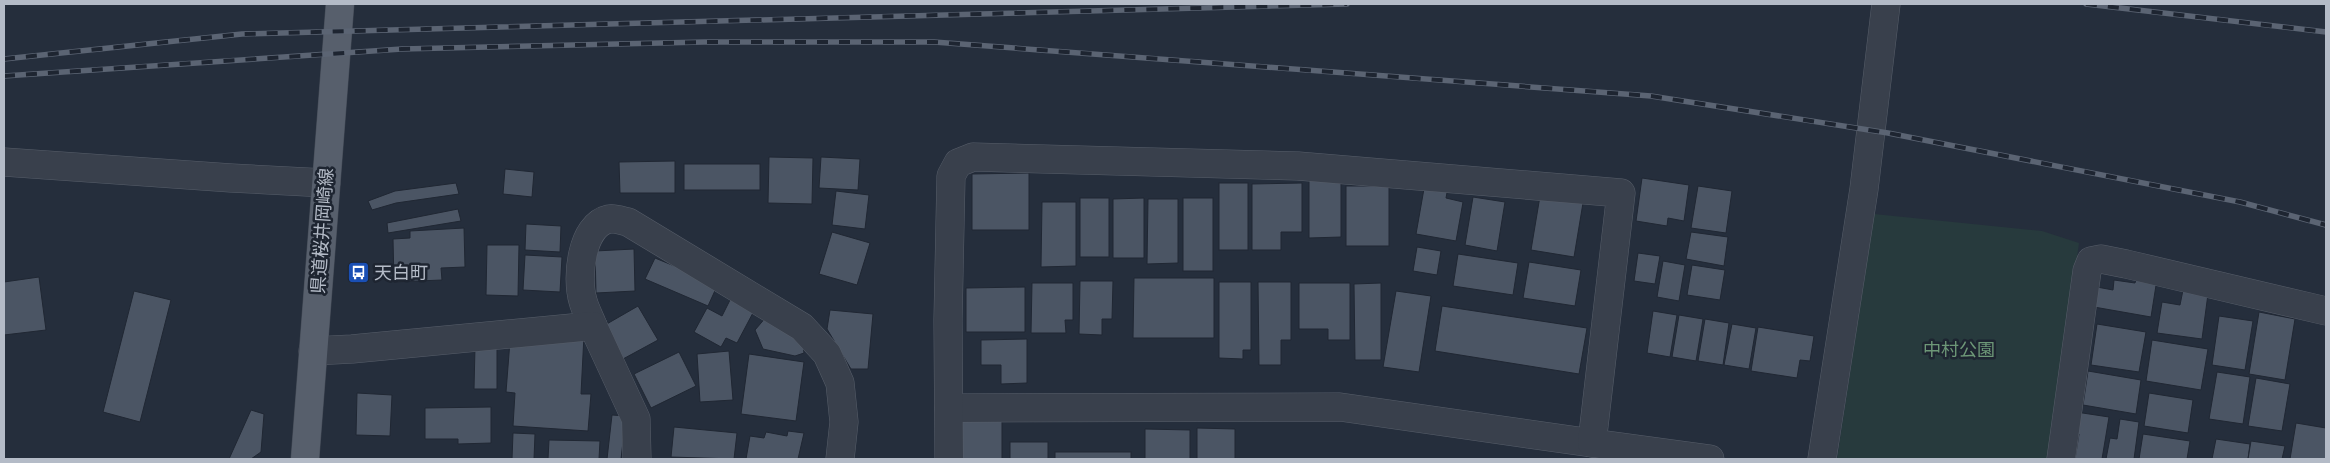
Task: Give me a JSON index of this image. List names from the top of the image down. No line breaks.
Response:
{"streets":{"main road":["県道桜井岡崎線"]},"parks":["中村公園"],"places":{"bus stop":["天白町"]}}
